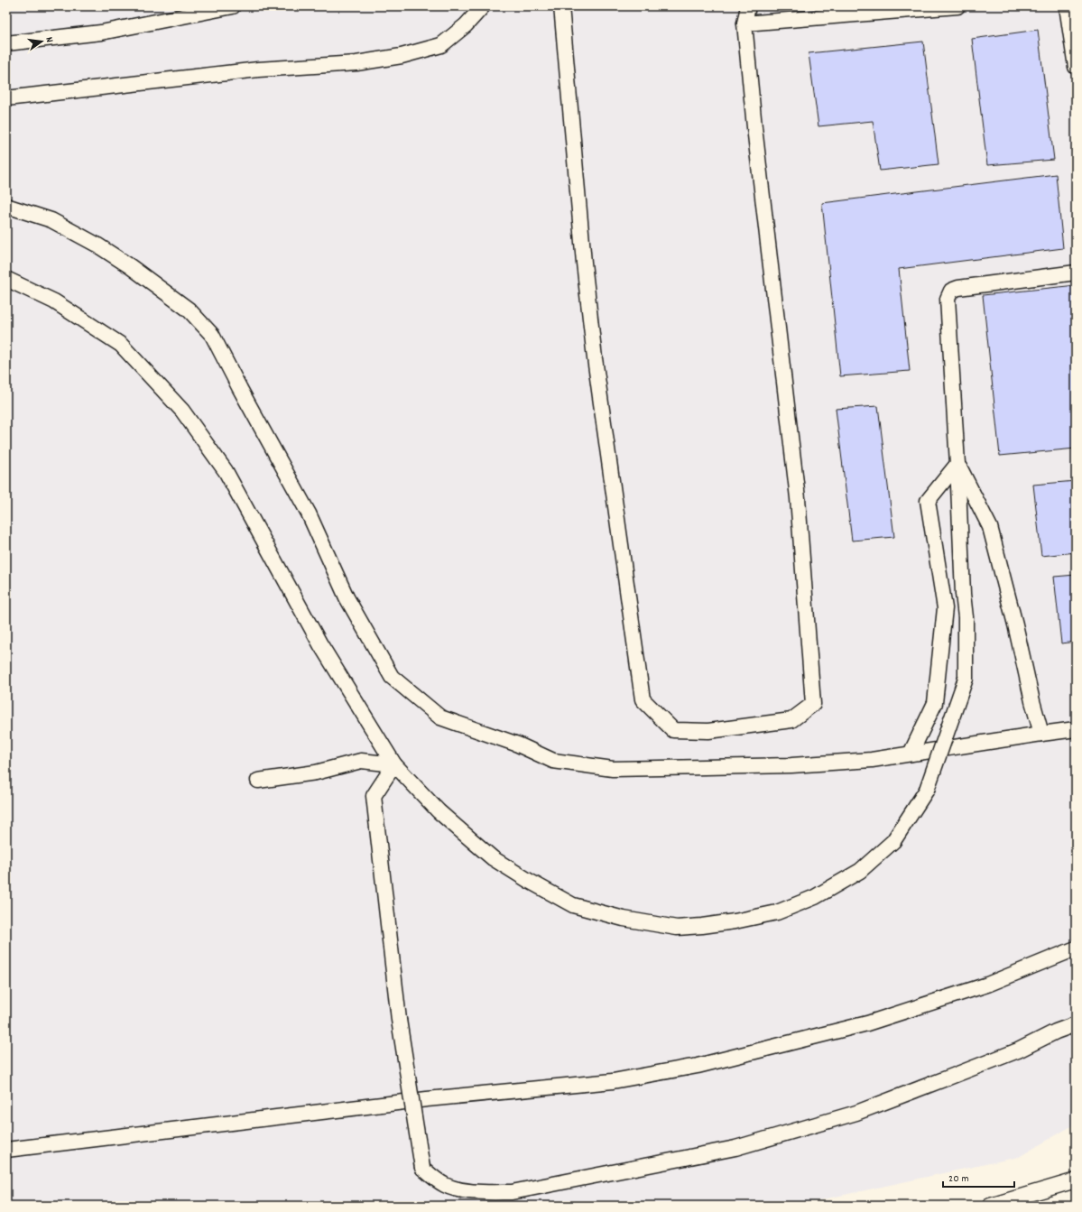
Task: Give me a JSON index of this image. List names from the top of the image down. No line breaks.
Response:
{"scale_bar":"20 m","north":"right"}
